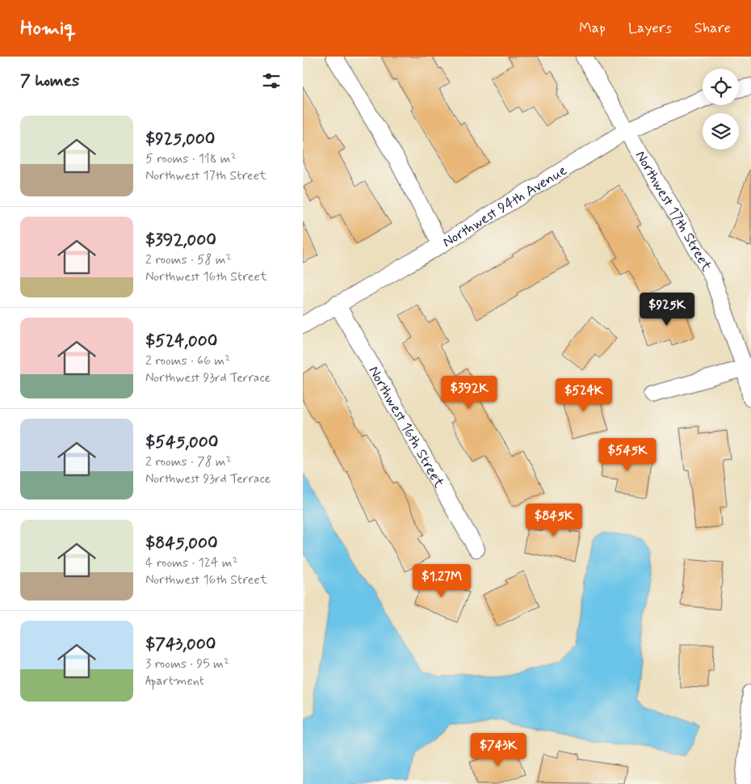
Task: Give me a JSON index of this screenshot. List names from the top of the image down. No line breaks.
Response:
{"streets":{"street":["Northwest 94th Avenue","Northwest 17th Street","Northwest 16th Street"]},"crossings":[["Northwest 94th Avenue","Northwest 17th Street"],["Northwest 94th Avenue","Northwest 16th Street"]],"page":{"header":"Homiq","nav":["Map","Layers","Share"],"heading":"7 homes","list":[{"name":"$925,000","note":"5 rooms · 118 m² · Northwest 17th Street"},{"name":"$392,000","note":"2 rooms · 58 m² · Northwest 16th Street"},{"name":"$524,000","note":"2 rooms · 66 m² · Northwest 93rd Terrace"},{"name":"$545,000","note":"2 rooms · 78 m² · Northwest 93rd Terrace"},{"name":"$845,000","note":"4 rooms · 124 m² · Northwest 16th Street"},{"name":"$743,000","note":"3 rooms · 95 m² · Apartment"}],"price":["$925K","$392K","$524K","$545K","$845K","$1.27M","$743K"]}}
